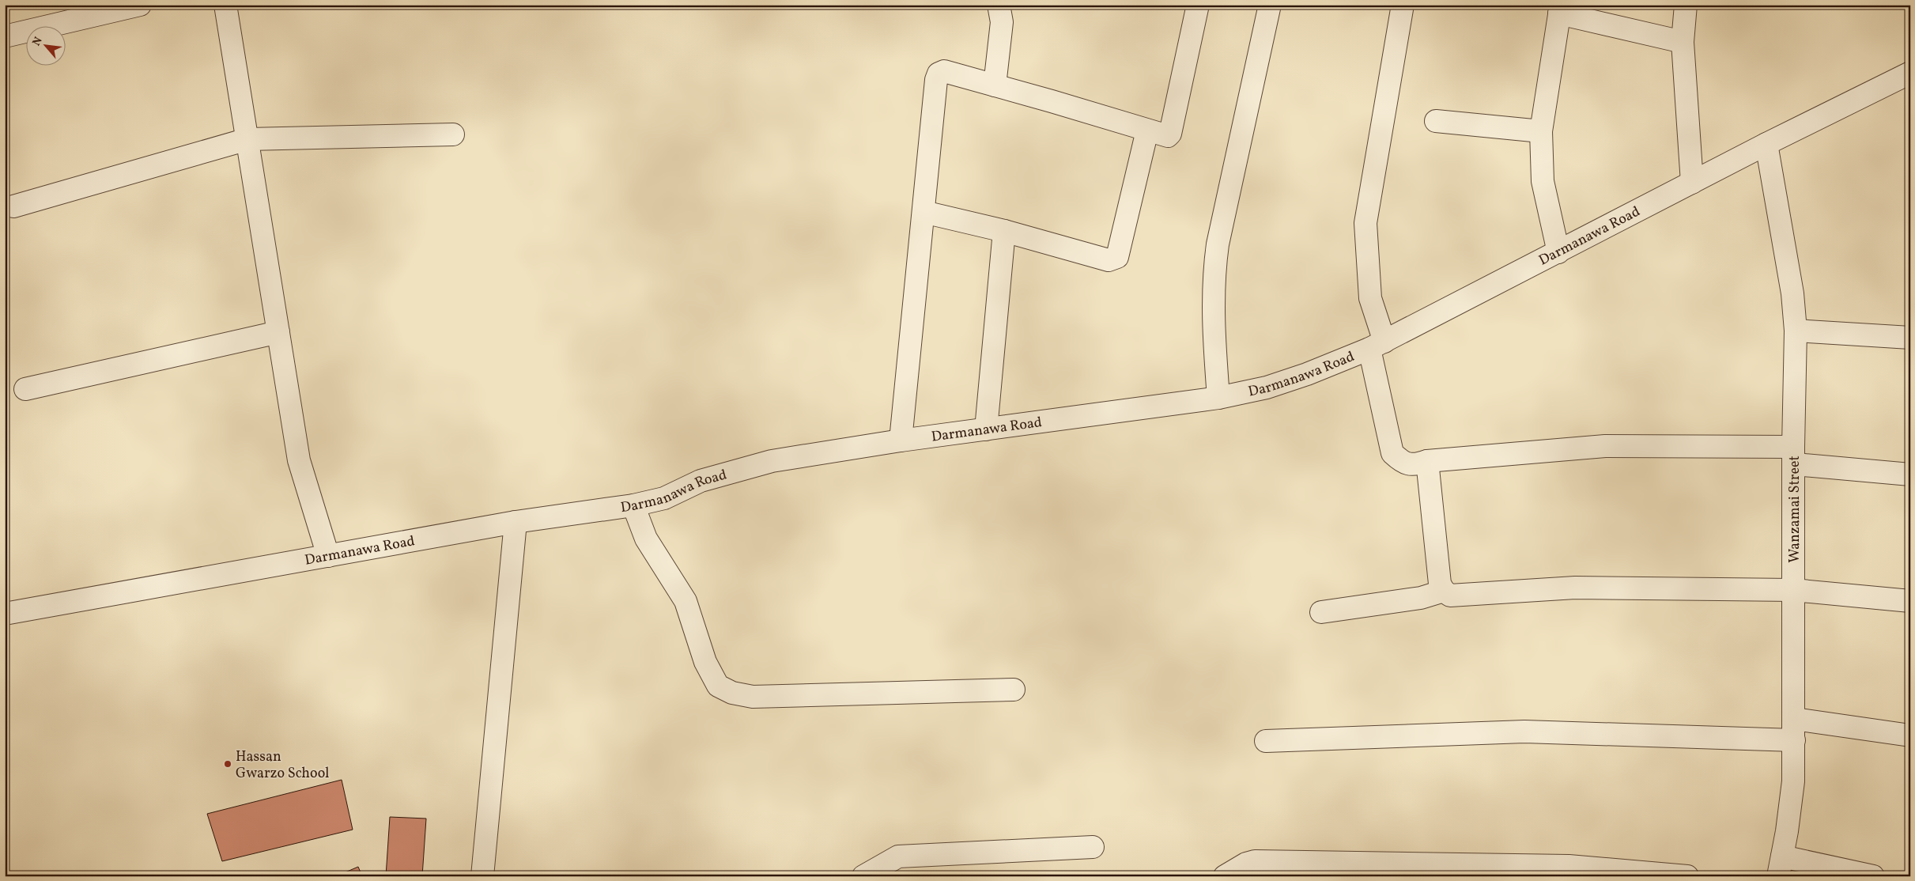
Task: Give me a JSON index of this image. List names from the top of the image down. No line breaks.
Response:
{"streets":{"street":["Darmanawa Road","Wanzamai Street"]},"crossings":[["Darmanawa Road","Wanzamai Street"]],"places":["Hassan Gwarzo School"],"north":"top left"}
